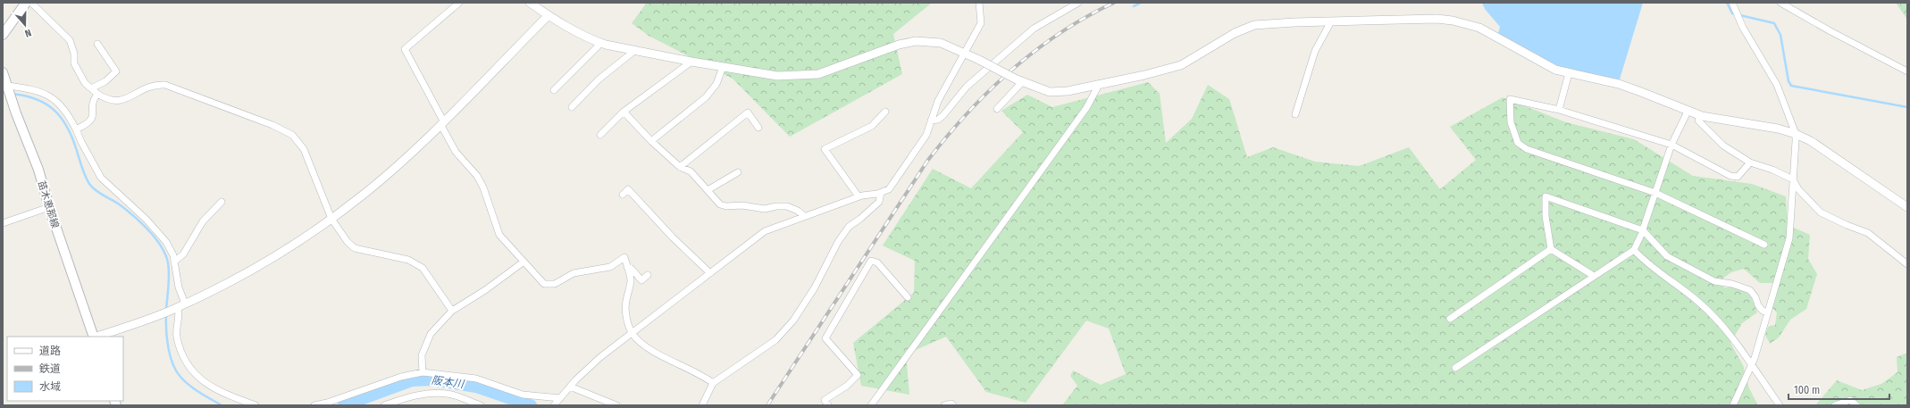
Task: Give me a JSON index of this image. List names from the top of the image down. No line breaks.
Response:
{"streets":{"main road":["苗木恵那線"]},"water":["阪本川"],"legend":["道路","鉄道","水域"],"scale_bar":"100 m","north":"bottom"}
